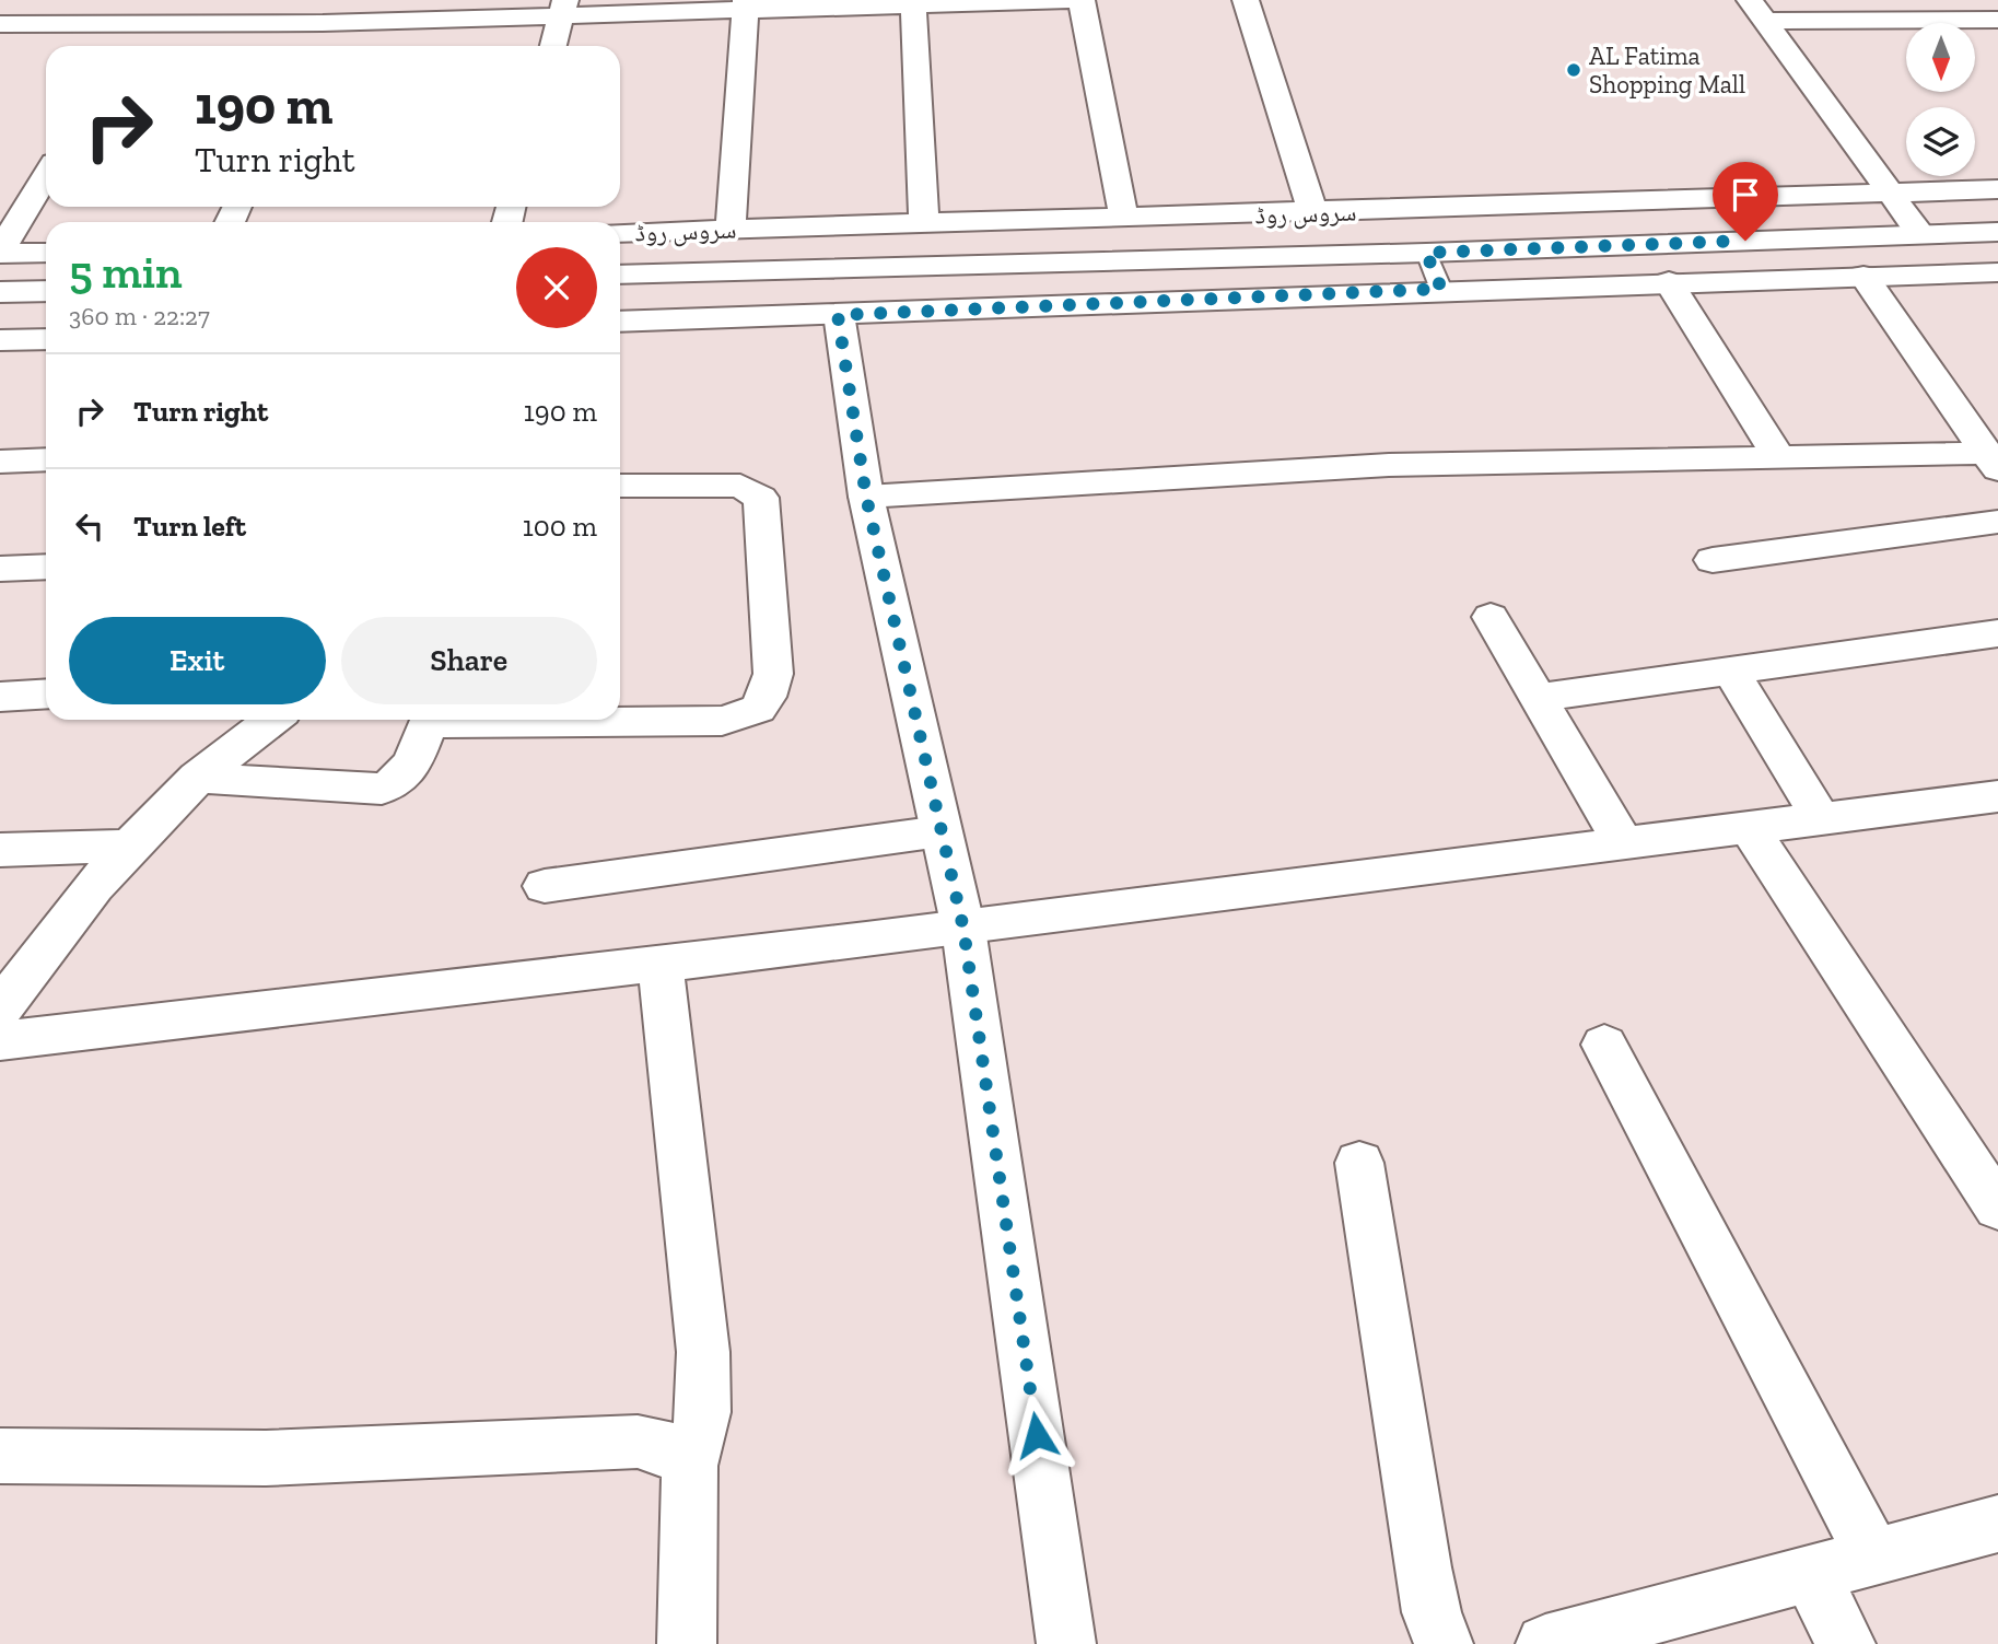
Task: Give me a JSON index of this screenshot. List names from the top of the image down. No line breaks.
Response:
{"streets":{"street":["سروس روڈ"]},"places":["AL Fatima Shopping Mall"],"north":"bottom","page":{"turn":["190 m","Turn right"],"heading":["5 min","360 m · 22:27"],"list":[{"name":"Turn right","value":"190 m"},{"name":"Turn left","value":"100 m"}],"buttons":["Exit","Share"]}}
